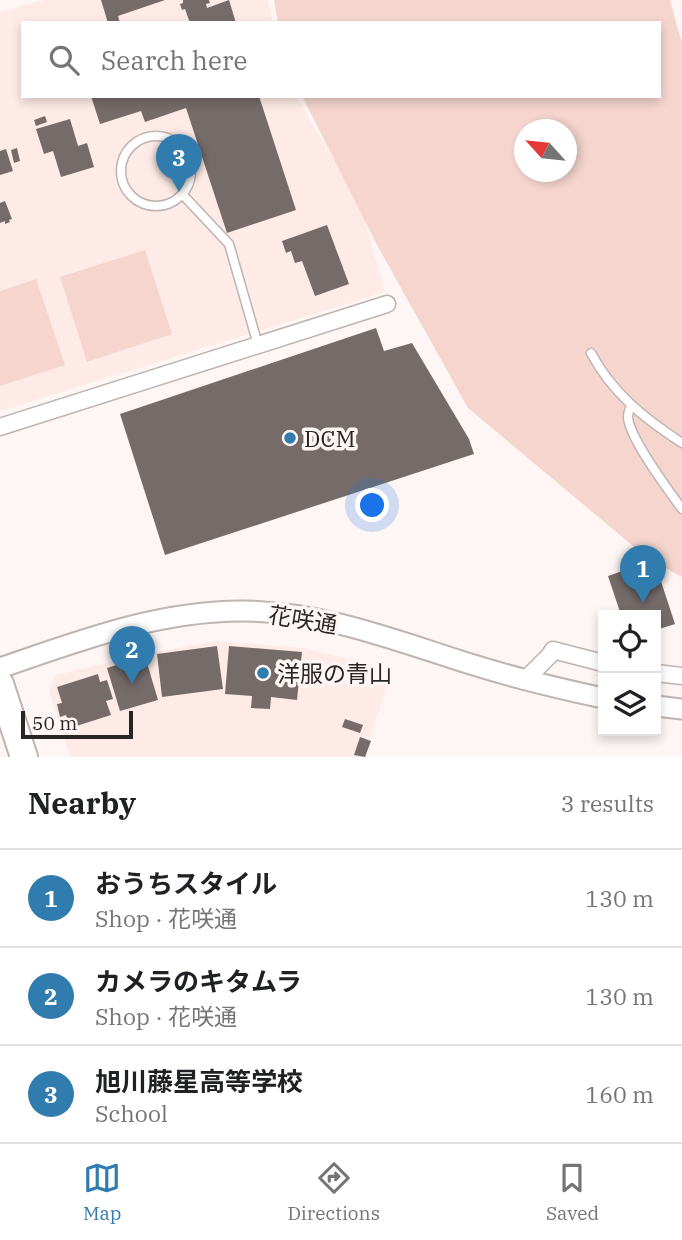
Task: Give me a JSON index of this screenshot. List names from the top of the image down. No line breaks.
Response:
{"streets":{"street":["花咲通"]},"places":["DCM","洋服の青山"],"scale_bar":"50 m","north":"top left","page":{"search":"Search here","pins":["3","1","2"],"scale":"50 m","heading":["Nearby","3 results"],"list":[{"mark":"1","name":"おうちスタイル","note":"Shop · 花咲通","value":"130 m"},{"mark":"2","name":"カメラのキタムラ","note":"Shop · 花咲通","value":"130 m"},{"mark":"3","name":"旭川藤星高等学校","note":"School","value":"160 m"}],"nav":["Map","Directions","Saved"]}}
